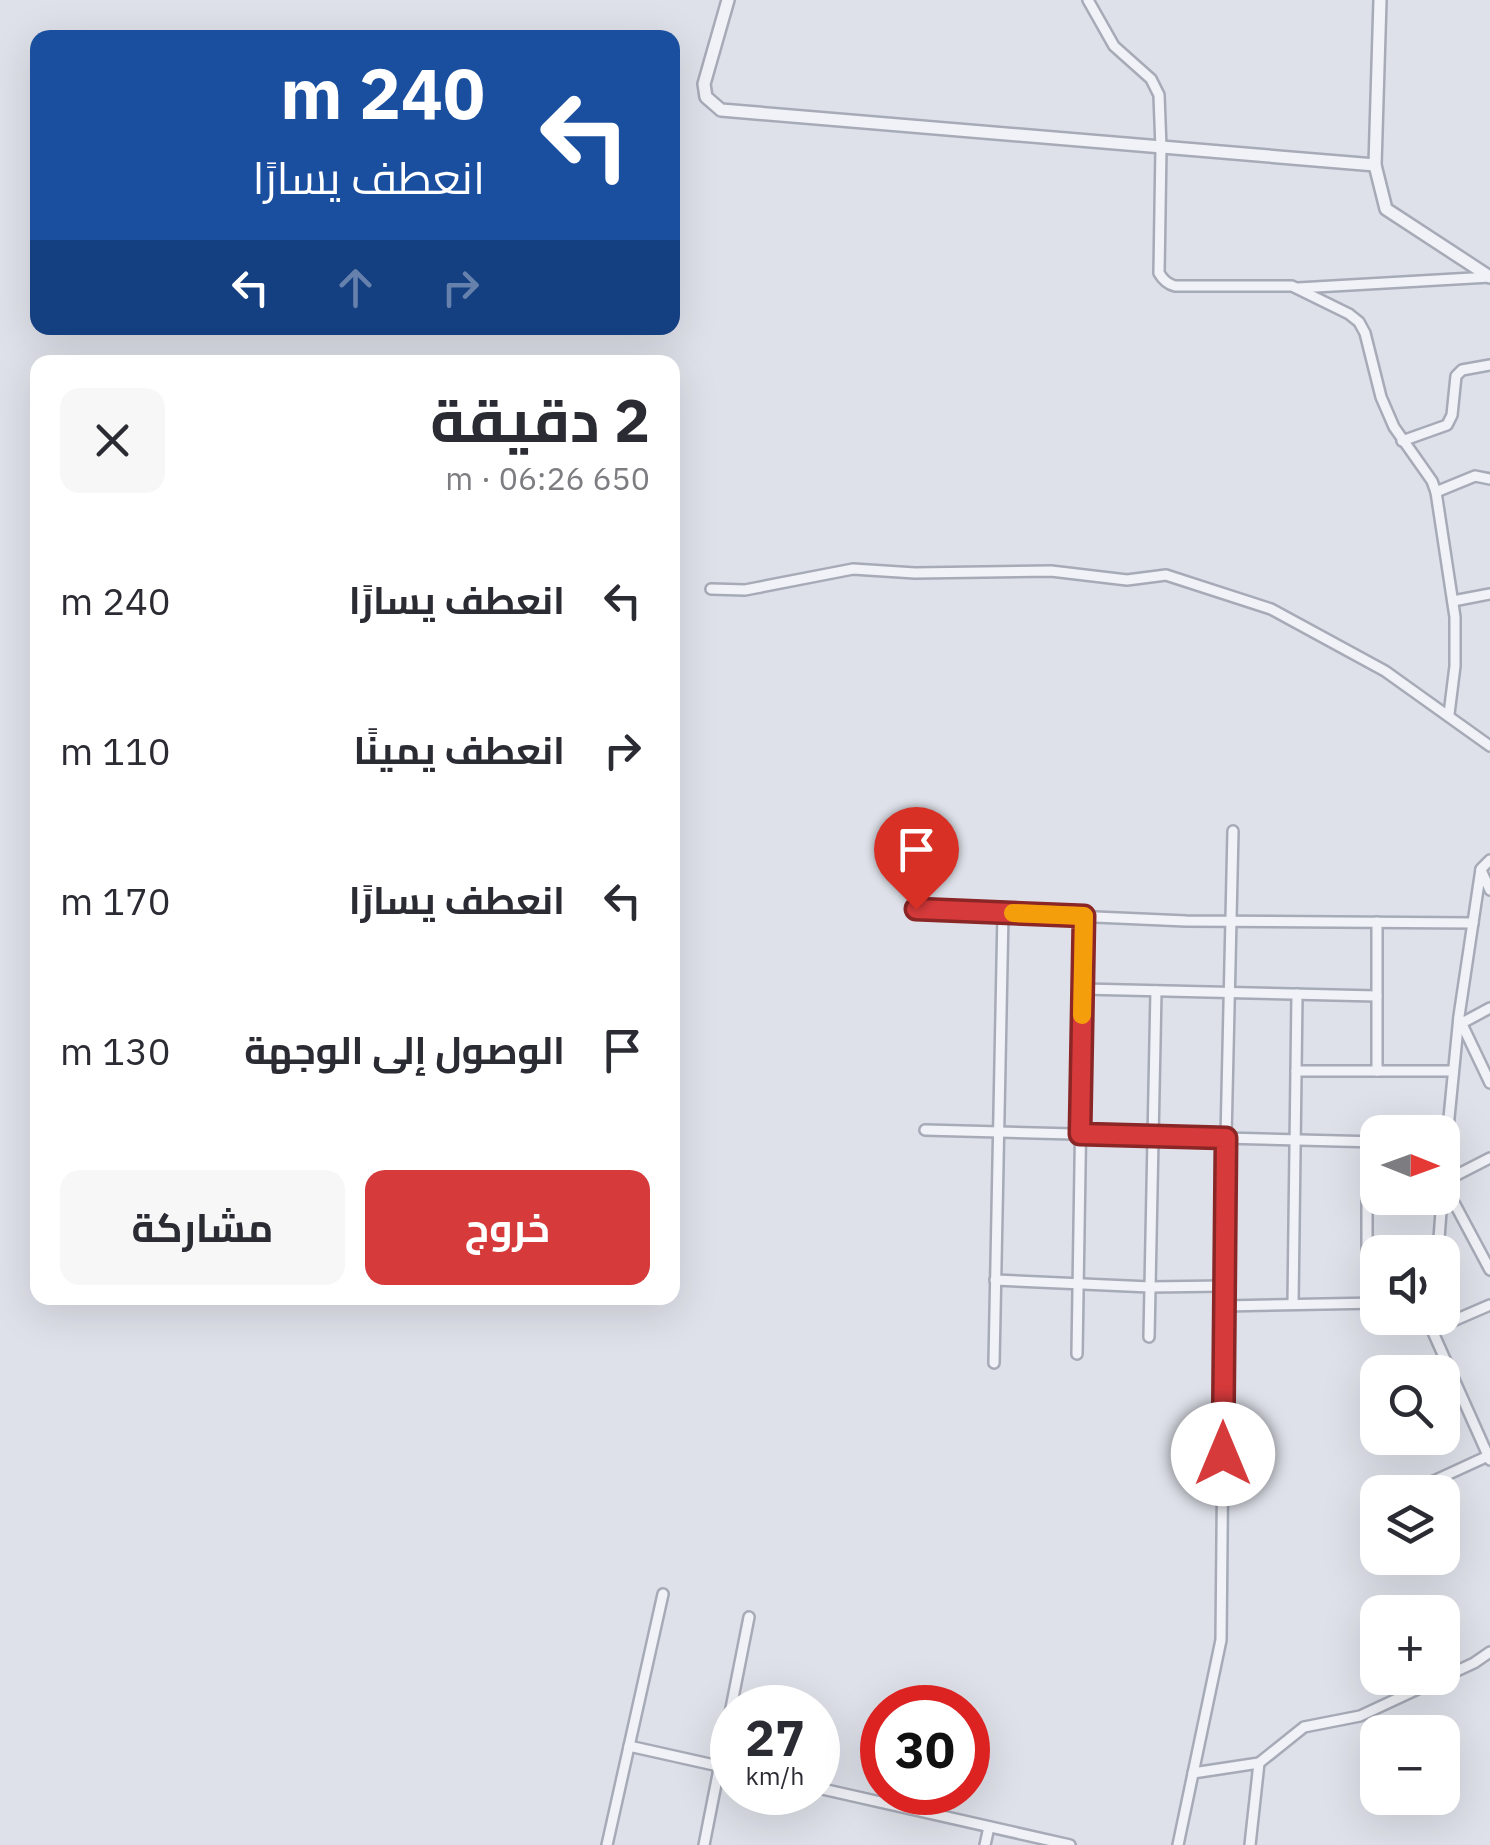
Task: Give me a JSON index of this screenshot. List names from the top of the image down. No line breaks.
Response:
{"north":"right","page":{"turn":["240 m","انعطف يسارًا"],"heading":["2 دقيقة","650 m · 06:26"],"list":[{"name":"انعطف يسارًا","value":"240 m"},{"name":"انعطف يمينًا","value":"110 m"},{"name":"انعطف يسارًا","value":"170 m"},{"name":"الوصول إلى الوجهة","value":"130 m"}],"map_buttons":["+","−"],"buttons":["خروج","مشاركة"],"speed":"27 km/h","limit":"30"}}
